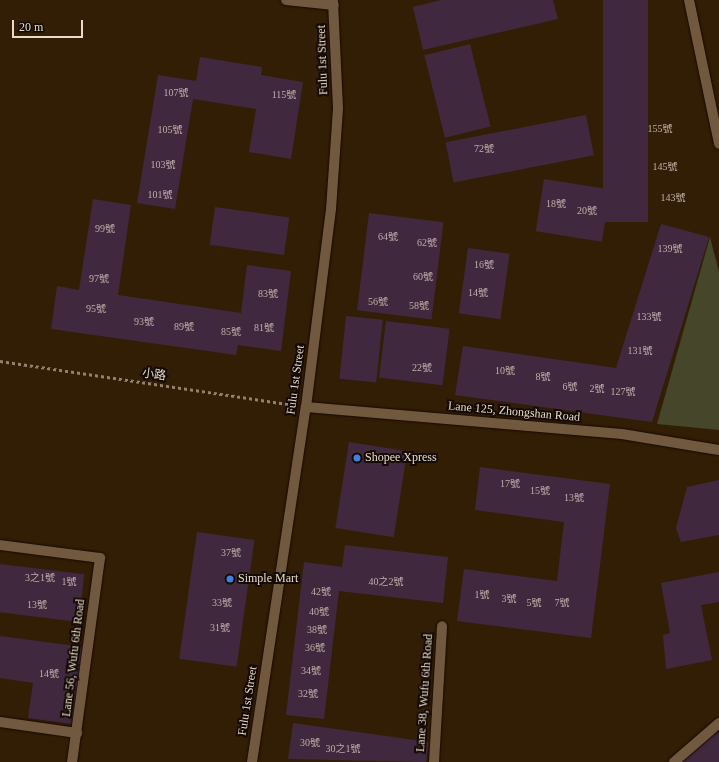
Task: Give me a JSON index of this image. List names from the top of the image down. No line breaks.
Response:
{"streets":{"street":["Fulu 1st Street","Lane 125, Zhongshan Road","Lane 56, Wufu 6th Road","Lane 38, Wufu 6th Road"],"path":["小路"]},"crossings":[["Fulu 1st Street","小路"],["Fulu 1st Street","Lane 125, Zhongshan Road"],["小路","Lane 125, Zhongshan Road"]],"places":["Shopee Xpress","Simple Mart"],"house_numbers":["107號","115號","155號","105號","72號","103號","145號","101號","143號","18號","20號","99號","64號","62號","139號","16號","60號","97號","14號","83號","56號","58號","95號","133號","93號","89號","81號","85號","131號","22號","10號","8號","6號","2號","127號","17號","15號","13號","37號","3之1號","1號","40之2號","42號","1號","3號","33號","5號","7號","13號","40號","31號","38號","36號","34號","14號","32號","30號","30之1號"],"scale_bar":"20 m"}
